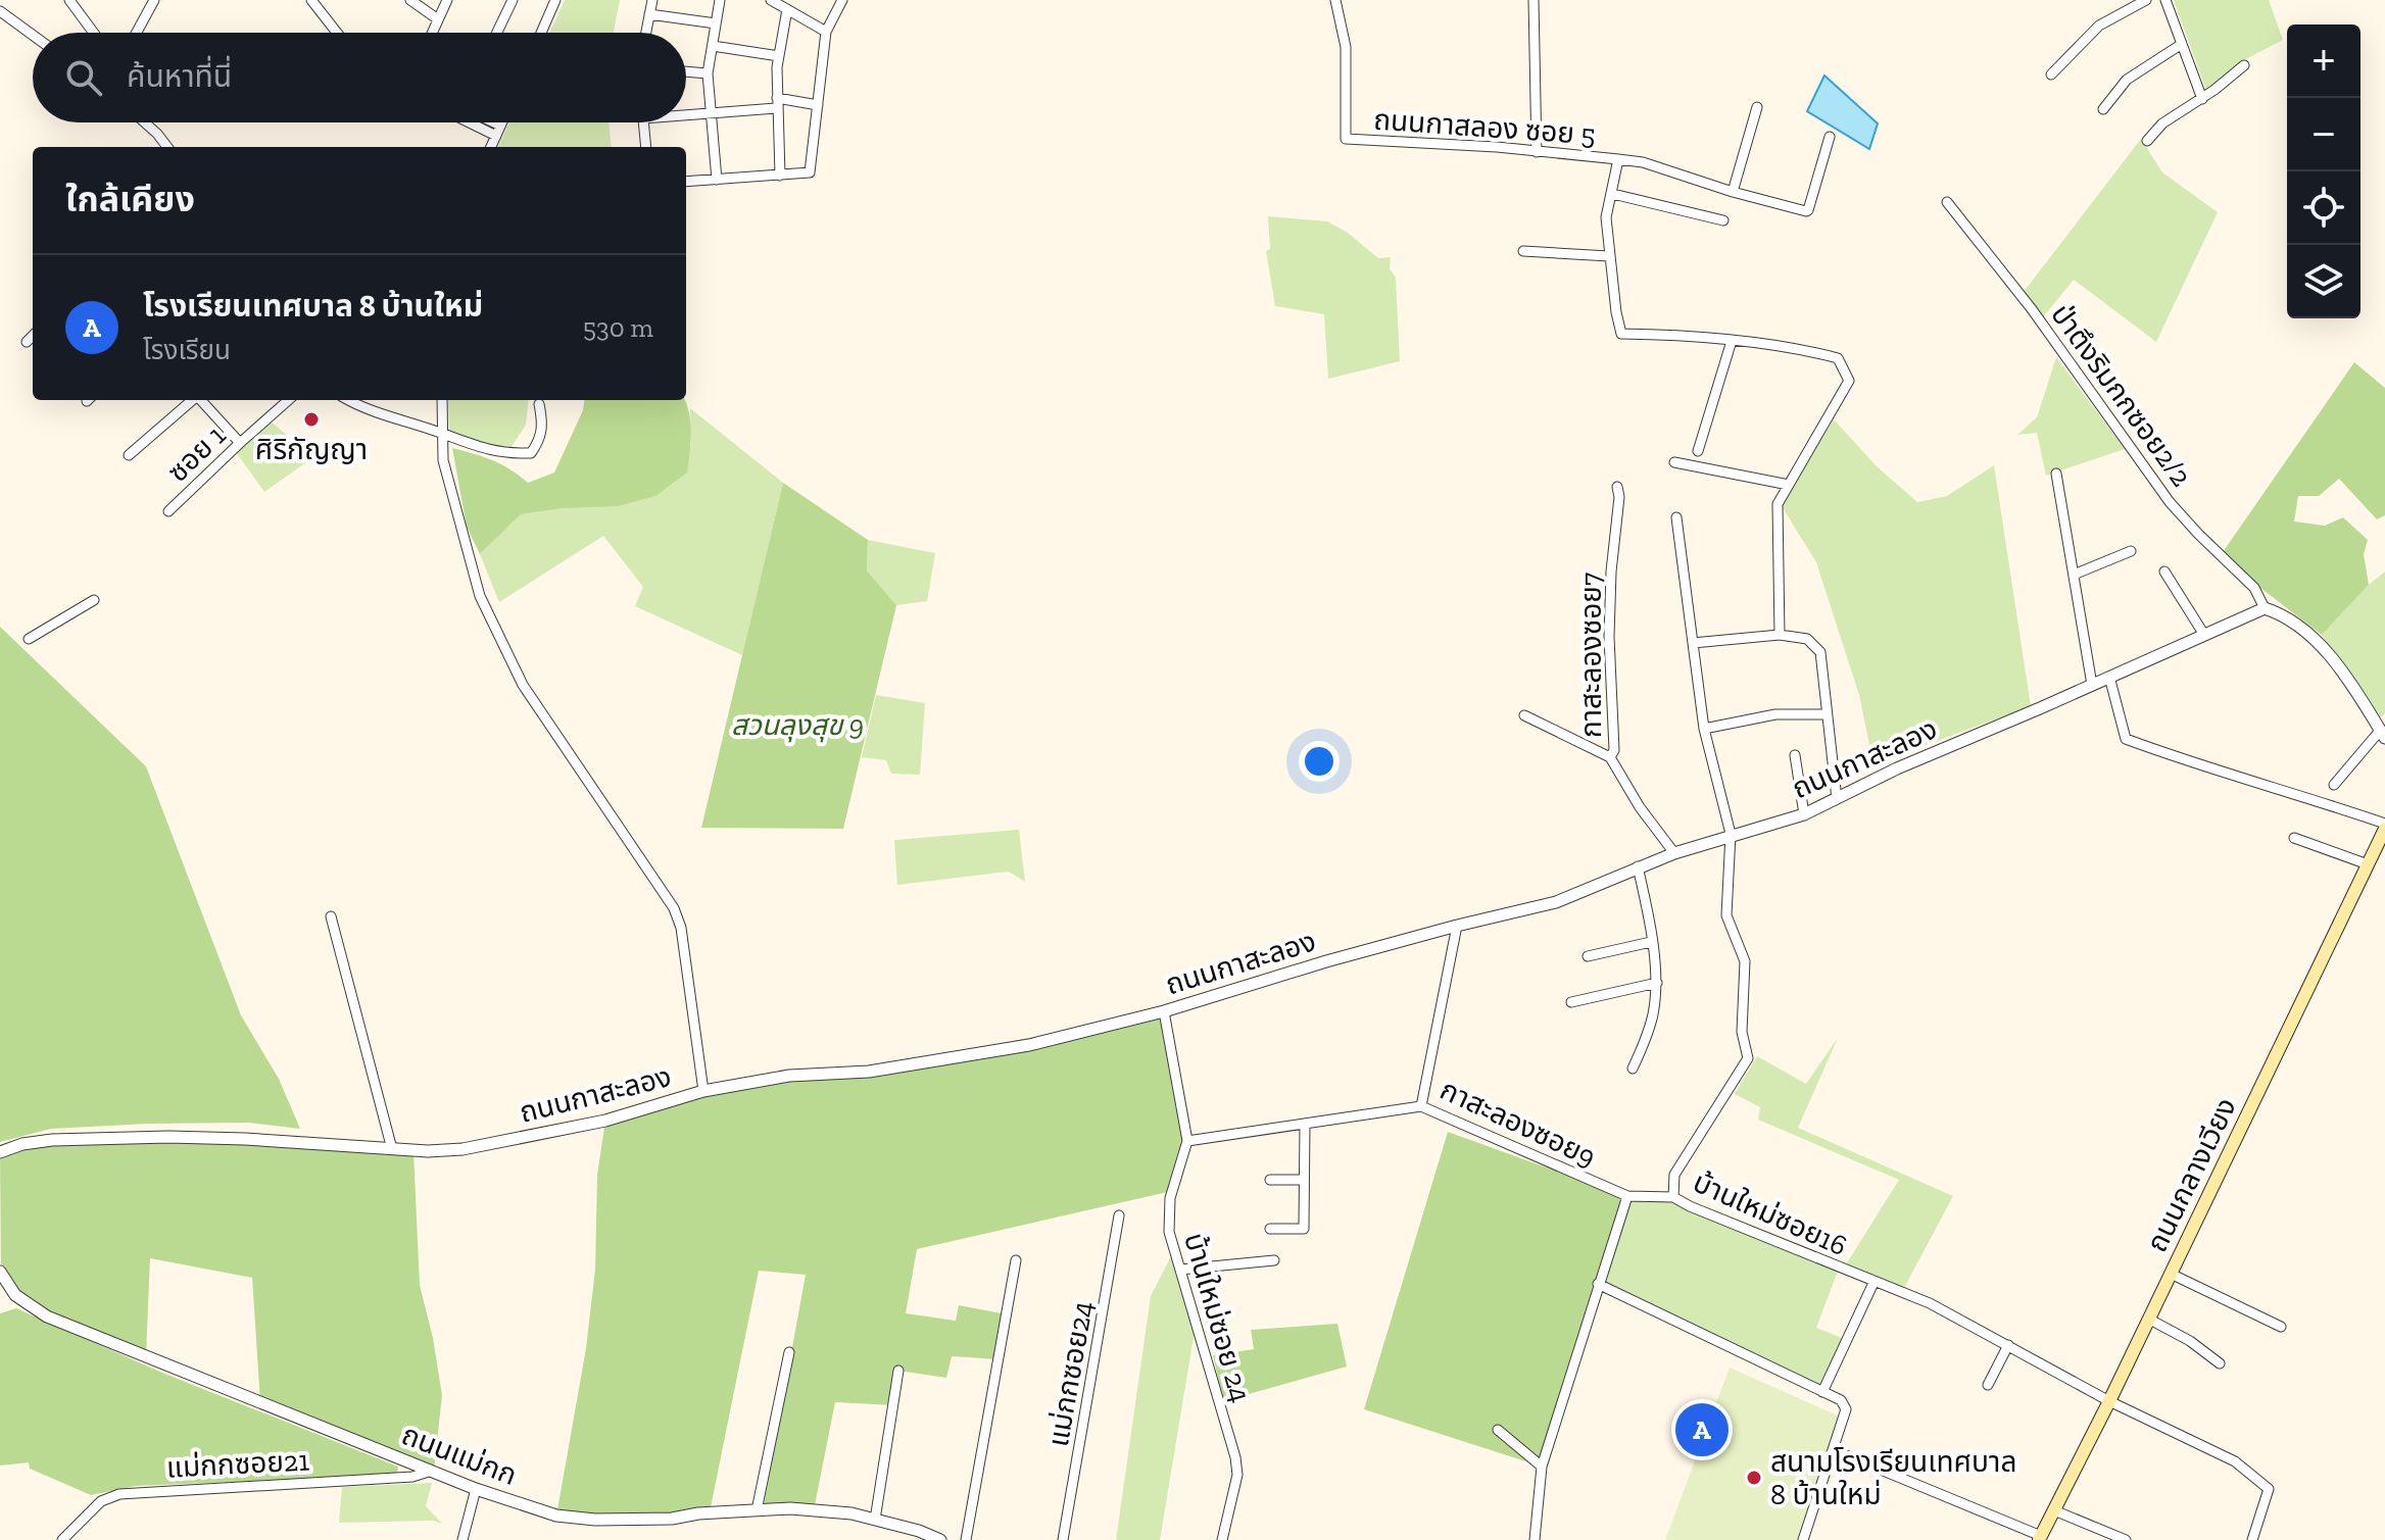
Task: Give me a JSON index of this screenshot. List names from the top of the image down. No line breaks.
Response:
{"streets":{"main road":["ถนนกลางเวียง"],"street":["ถนนกาสลอง ซอย 5","ป่าตึงริมกกซอย2/2","ซอย 1","กาสะลองซอย7","ถนนกาสะลอง","กาสะลองซอย9","บ้านใหม่ซอย16","บ้านใหม่ซอย 24","แม่กกซอย24","ถนนแม่กก","แม่กกซอย21"]},"crossings":[["ป่าตึงริมกกซอย2/2","ถนนกาสะลอง"],["กาสะลองซอย7","ถนนกาสะลอง"],["ถนนกาสะลอง","กาสะลองซอย9"],["ถนนกาสะลอง","บ้านใหม่ซอย16"],["ถนนกาสะลอง","บ้านใหม่ซอย 24"],["ถนนกลางเวียง","บ้านใหม่ซอย16"],["ถนนแม่กก","แม่กกซอย21"]],"parks":["สวนลุงสุข 9"],"places":["ศิริกัญญา","สนามโรงเรียนเทศบาล 8 บ้านใหม่"],"page":{"map_buttons":["+","−"],"search":"ค้นหาที่นี่","heading":"ใกล้เคียง","list":[{"mark":"A","name":"โรงเรียนเทศบาล 8 บ้านใหม่","note":"โรงเรียน","value":"530 m"}],"pins":"A"}}
